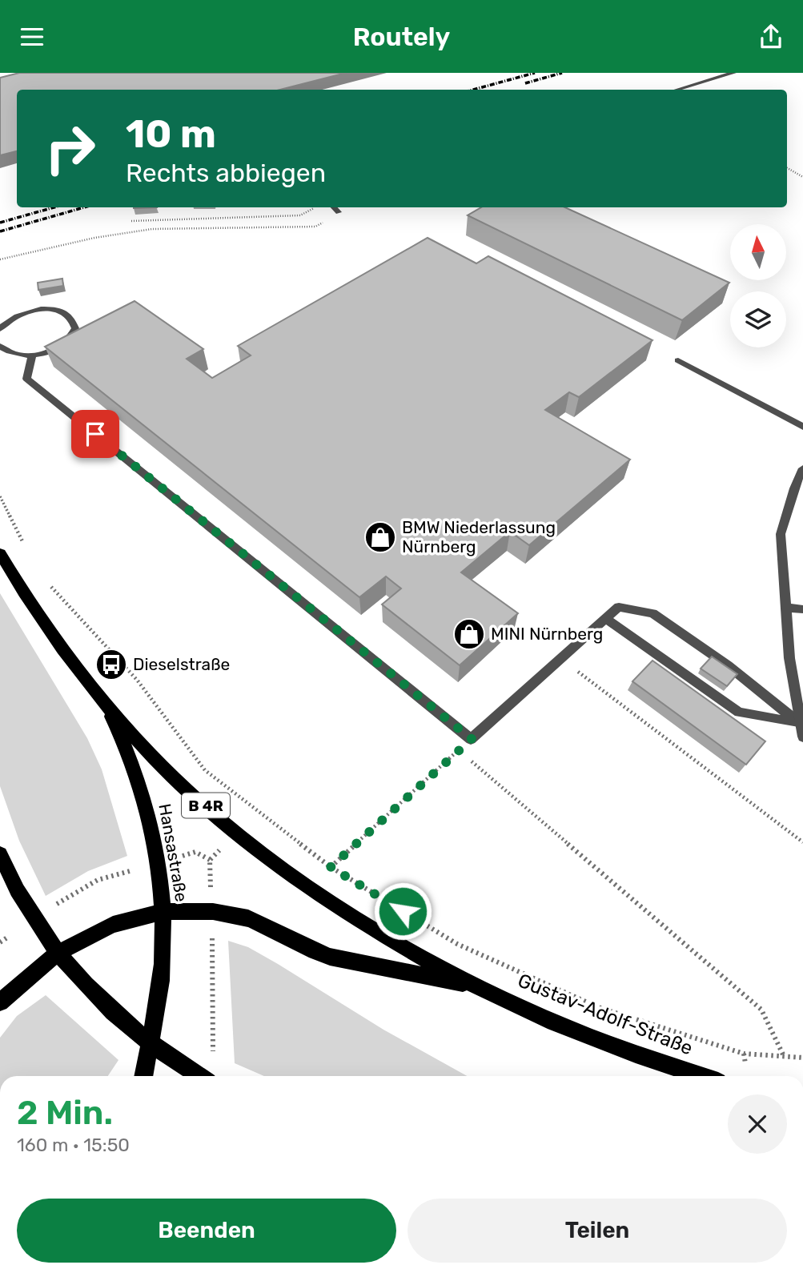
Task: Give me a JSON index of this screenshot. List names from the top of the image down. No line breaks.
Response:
{"streets":{"main road":["B 4R","Hansastraße","Gustav-Adolf-Straße"]},"crossings":[["Hansastraße","Gustav-Adolf-Straße"]],"places":{"shop":["BMW Niederlassung Nürnberg","MINI Nürnberg"],"bus stop":["Dieselstraße"]},"north":"top","page":{"header":"Routely","turn":["10 m","Rechts abbiegen"],"heading":["2 Min.","160 m · 15:50"],"buttons":["Beenden","Teilen"]}}
